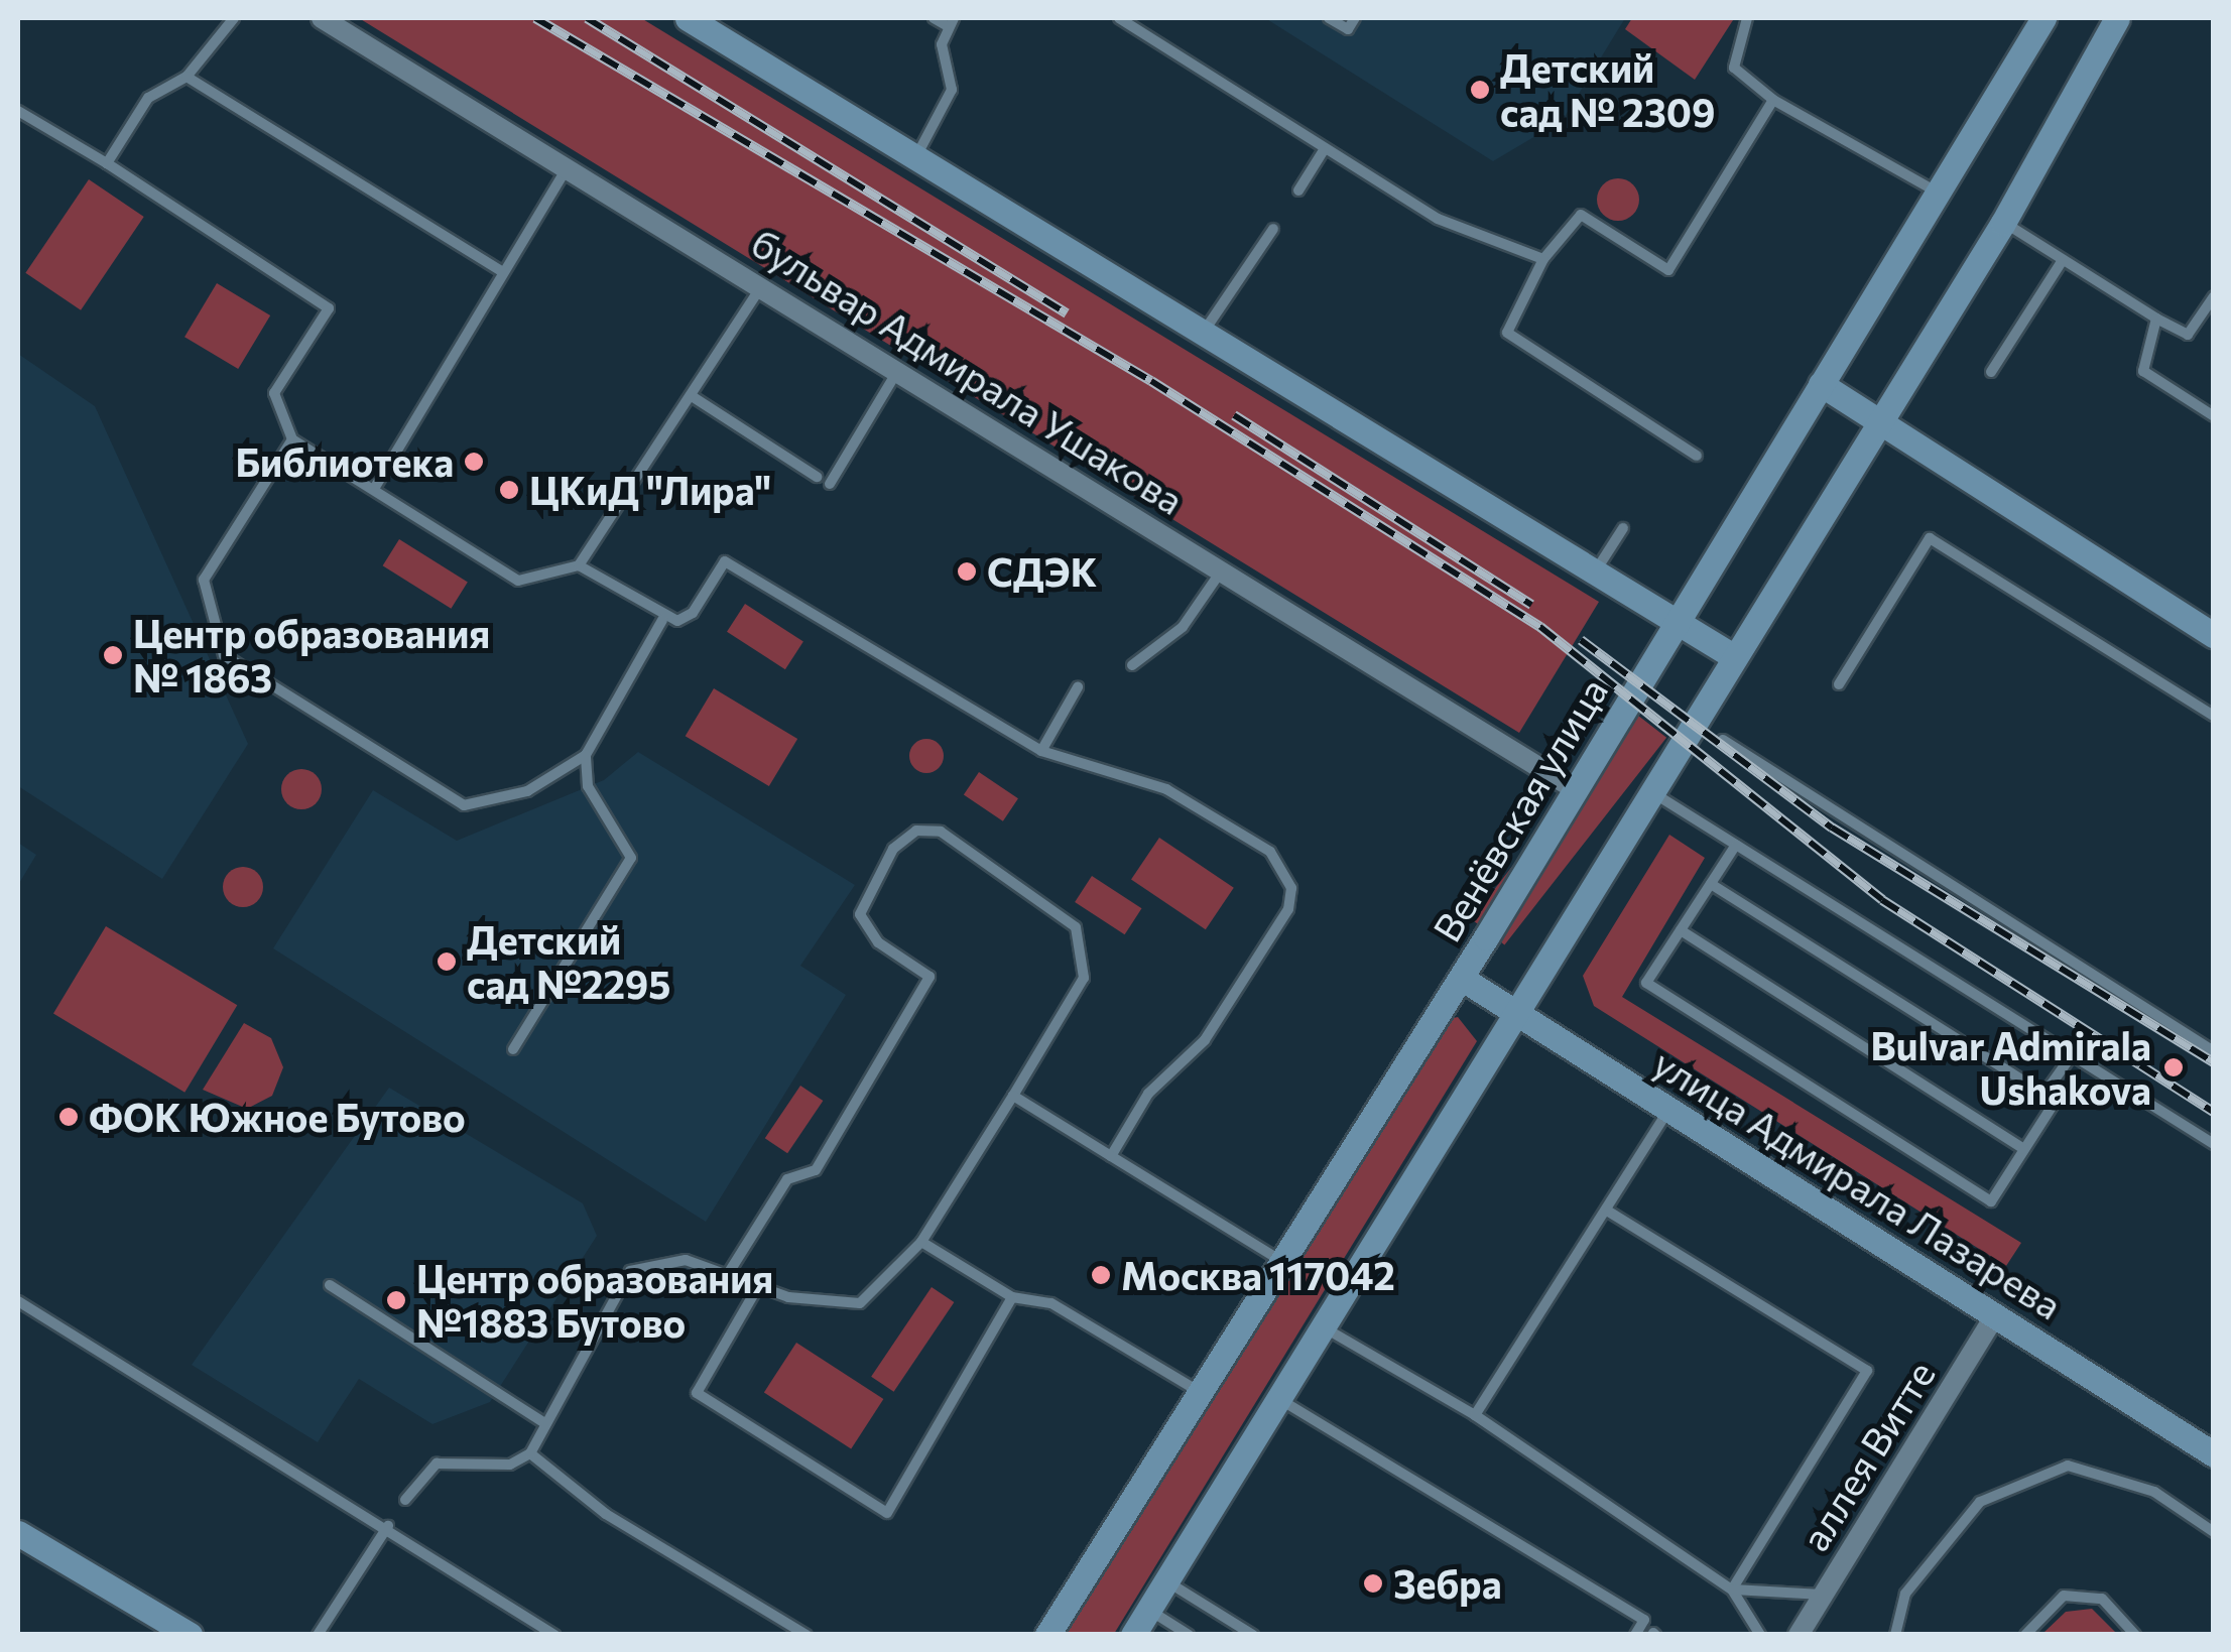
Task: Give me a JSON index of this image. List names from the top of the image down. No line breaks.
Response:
{"streets":{"main road":["Венёвская улица","улица Адмирала Лазарева"],"street":["бульвар Адмирала Ушакова","аллея Витте"]},"crossings":[["бульвар Адмирала Ушакова","Венёвская улица"],["Венёвская улица","улица Адмирала Лазарева"],["улица Адмирала Лазарева","аллея Витте"]],"places":["Детский сад № 2309","Библиотека","ЦКиД \"Лира\"","СДЭК","Центр образования № 1863","Детский сад №2295","Bulvar Admirala Ushakova","ФОК Южное Бутово","Москва 117042","Центр образования №1883 Бутово","Зебра"]}
